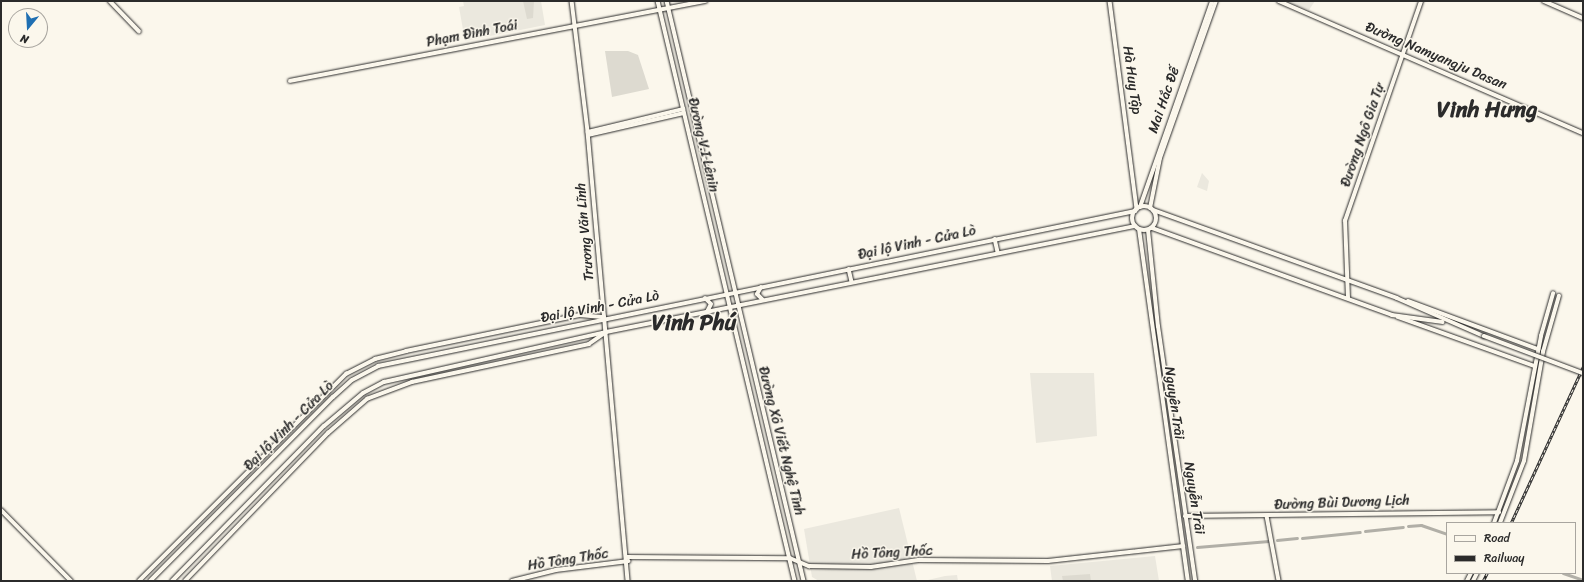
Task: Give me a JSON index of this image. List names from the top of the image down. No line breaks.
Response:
{"streets":{"main road":["Mai Hắc Đế","Đại lộ Vinh - Cửa Lò","Nguyên Trãi","Nguyễn Trãi"],"street":["Phạm Đình Toái","Đường Namyangju Dasan","Hà Huy Tập","Đường Ngô Gia Tự","Đường V.I Lênin","Trương Văn Lĩnh","Đường Xô Viết Nghệ Tĩnh","Đường Bùi Dương Lịch","Hồ Tông Thốc"]},"crossings":[["Phạm Đình Toái","Đường V.I Lênin"],["Phạm Đình Toái","Trương Văn Lĩnh"],["Đường Namyangju Dasan","Đường Ngô Gia Tự"],["Hà Huy Tập","Mai Hắc Đế"],["Hà Huy Tập","Đại lộ Vinh - Cửa Lò"],["Mai Hắc Đế","Đại lộ Vinh - Cửa Lò"],["Mai Hắc Đế","Nguyên Trãi"],["Mai Hắc Đế","Nguyễn Trãi"],["Đường V.I Lênin","Đại lộ Vinh - Cửa Lò"],["Đường V.I Lênin","Đường Xô Viết Nghệ Tĩnh"],["Trương Văn Lĩnh","Đại lộ Vinh - Cửa Lò"],["Trương Văn Lĩnh","Hồ Tông Thốc"],["Đại lộ Vinh - Cửa Lò","Nguyên Trãi"],["Đại lộ Vinh - Cửa Lò","Đường Xô Viết Nghệ Tĩnh"],["Đại lộ Vinh - Cửa Lò","Nguyễn Trãi"],["Nguyên Trãi","Hồ Tông Thốc"],["Đường Xô Viết Nghệ Tĩnh","Hồ Tông Thốc"],["Nguyễn Trãi","Đường Bùi Dương Lịch"]],"districts":["Vinh Hưng","Vinh Phú"],"legend":["Road","Railway"],"north":"bottom"}
